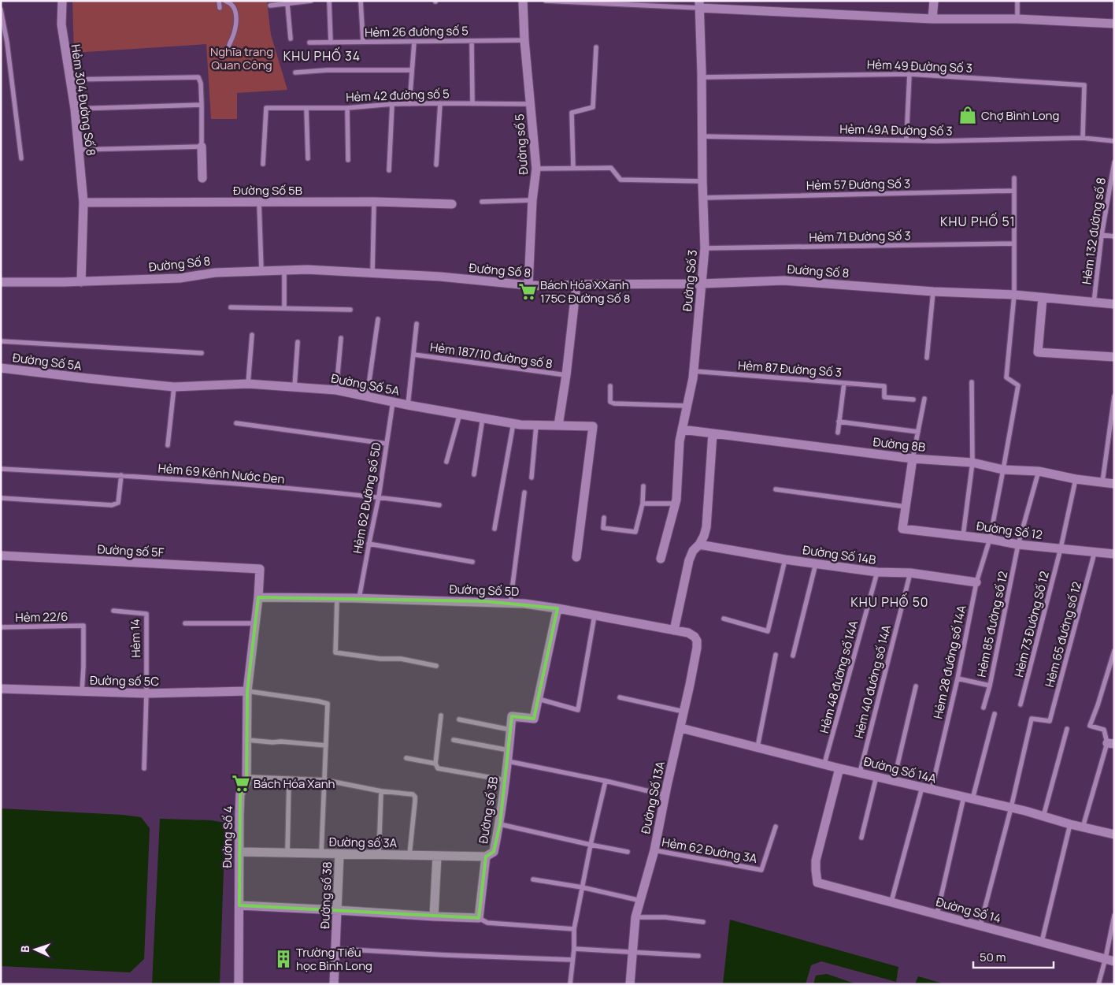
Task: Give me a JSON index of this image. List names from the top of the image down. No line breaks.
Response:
{"streets":{"street":["Hẻm 304 Đường Số 8","Đường số 5","Đường Số 5B","Đường Số 8","Đường Số 3","Đường Số 5A","Đường 8B","Đường Số 12","Đường số 5F","Đường Số 14B","Đường Số 5D","Đường số 5C","Đường Số 14A","Đường Số 13A","Đường số 3B","Đường Số 4","Đường số 3A","Đường số 38","Đường Số 14"],"lane":["Hẻm 26 đường số 5","Hẻm 49 Đường Số 3","Hẻm 42 đường số 5","Hẻm 49A Đường Số 3","Hẻm 57 Đường Số 3","Hẻm 132 đường số 8","Hẻm 71 Đường Số 3","Hẻm 187/10 đường số 8","Hẻm 87 Đường Số 3","Hẻm 69 Kênh Nước Đen","Hẻm 62 Đường số 5D","Hẻm 22/6","Hẻm 85 đường số 12","Hẻm 73 Đường Số 12","Hẻm 65 đường số 12","Hẻm 14","Hẻm 28 đường số 14A","Hẻm 48 đường số 14A","Hẻm 40 đường số 14A","Hẻm 62 Đường 3A"]},"crossings":[["Hẻm 26 đường số 5","Đường số 5"],["Hẻm 49 Đường Số 3","Hẻm 49A Đường Số 3"],["Hẻm 49 Đường Số 3","Đường Số 3"],["Hẻm 42 đường số 5","Đường số 5"],["Hẻm 304 Đường Số 8","Đường Số 5B"],["Hẻm 49A Đường Số 3","Đường Số 3"],["Đường số 5","Đường Số 8"],["Hẻm 57 Đường Số 3","Đường Số 3"],["Hẻm 132 đường số 8","Đường Số 8"],["Hẻm 71 Đường Số 3","Đường Số 3"],["Đường Số 8","Đường Số 3"],["Đường Số 8","Hẻm 28 đường số 14A"],["Đường Số 3","Hẻm 87 Đường Số 3"],["Đường Số 3","Đường 8B"],["Đường Số 5A","Hẻm 62 Đường số 5D"],["Đường 8B","Hẻm 85 đường số 12"],["Đường 8B","Hẻm 73 Đường Số 12"],["Đường 8B","Hẻm 28 đường số 14A"],["Hẻm 69 Kênh Nước Đen","Hẻm 62 Đường số 5D"],["Hẻm 62 Đường số 5D","Đường Số 5D"],["Đường Số 12","Hẻm 85 đường số 12"],["Đường Số 12","Hẻm 73 Đường Số 12"],["Đường Số 12","Hẻm 65 đường số 12"],["Đường Số 12","Hẻm 28 đường số 14A"],["Đường số 5F","Đường Số 5D"],["Đường số 5F","Đường Số 4"],["Đường Số 14B","Hẻm 28 đường số 14A"],["Đường Số 14B","Hẻm 48 đường số 14A"],["Đường Số 14B","Hẻm 40 đường số 14A"],["Đường Số 5D","Đường Số 13A"],["Đường Số 5D","Đường số 3B"],["Đường Số 5D","Đường Số 4"],["Hẻm 22/6","Đường số 5C"],["Hẻm 65 đường số 12","Đường Số 14A"],["Hẻm 14","Đường số 5C"],["Hẻm 28 đường số 14A","Đường Số 14A"],["Hẻm 48 đường số 14A","Đường Số 14A"],["Đường số 5C","Đường Số 4"],["Hẻm 40 đường số 14A","Đường Số 14A"],["Đường Số 14A","Đường Số 13A"],["Đường Số 14A","Đường Số 14"],["Đường Số 13A","Hẻm 62 Đường 3A"],["Đường số 3B","Đường số 3A"],["Đường Số 4","Đường số 3A"],["Đường số 3A","Đường số 38"]],"districts":["KHU PHỐ 34","KHU PHỐ 51","KHU PHỐ 50"],"parks":["Nghĩa trang Quan Công"],"places":{"shop":["Chợ Bình Long"],"supermarket":["Bách Hóa XXanh 175C Đường Số 8","Bách Hóa Xanh"],"building":["Trường Tiểu học Bình Long"]},"scale_bar":"50 m","north":"left"}
